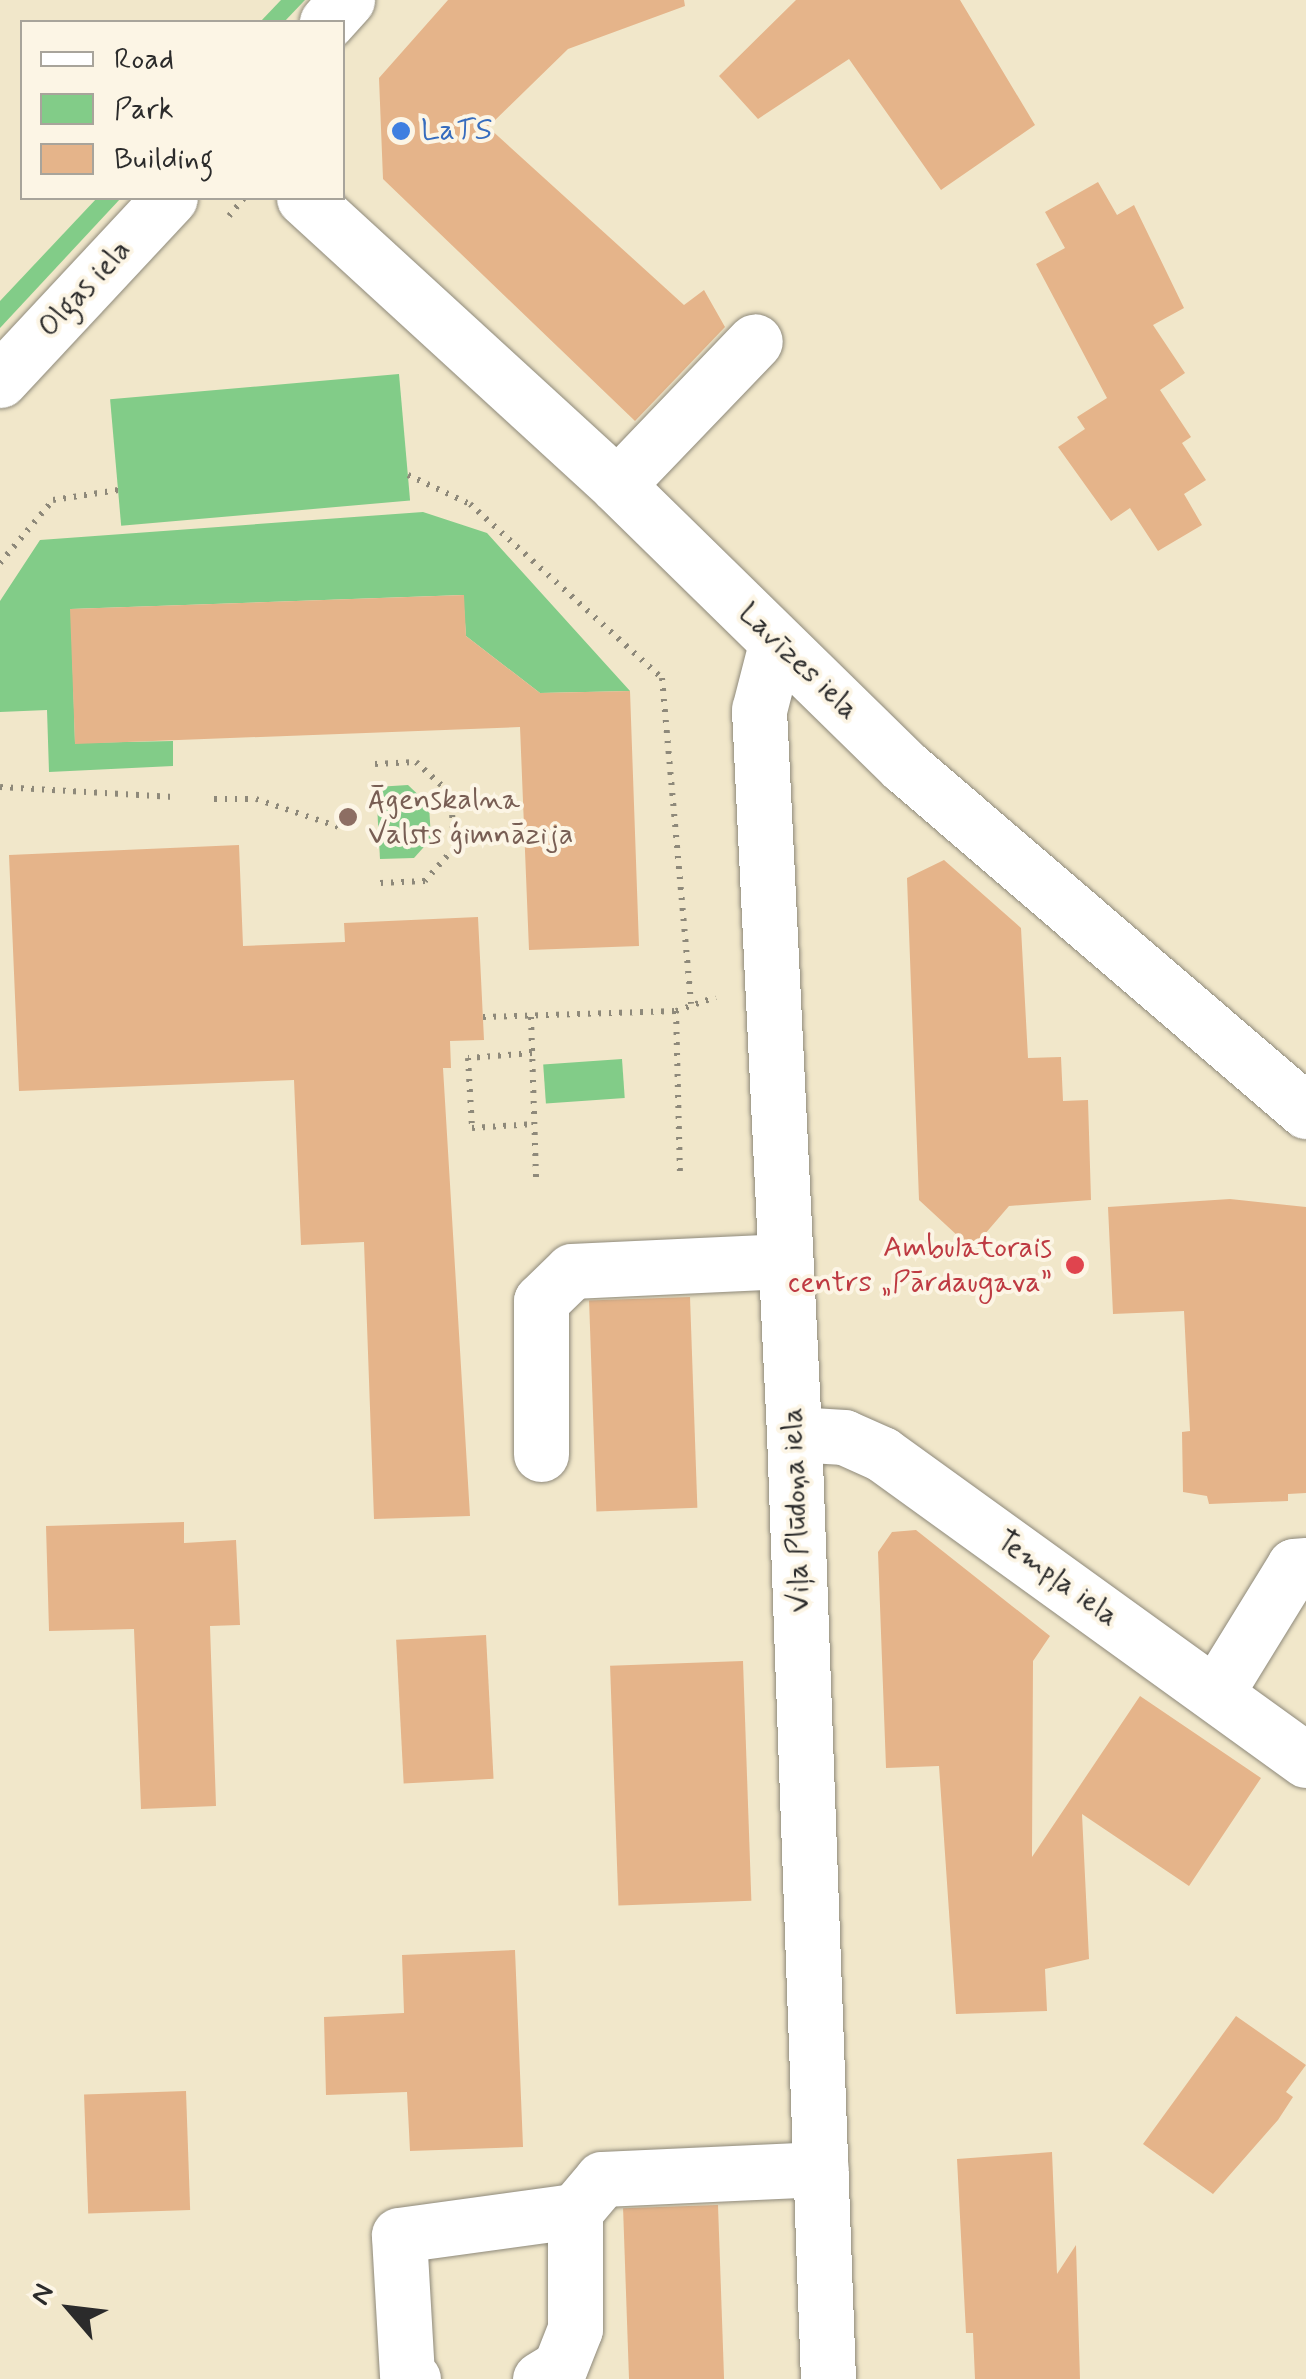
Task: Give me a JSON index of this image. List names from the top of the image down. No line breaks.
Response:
{"streets":{"street":["Olgas iela","Lavīzes iela","Viļa Plūdoņa iela","Tempļa iela"]},"crossings":[["Lavīzes iela","Viļa Plūdoņa iela"],["Viļa Plūdoņa iela","Tempļa iela"]],"places":["LaTS","Āgenskalna Valsts ģimnāzija","Ambulatorais centrs „Pārdaugava”"],"legend":["Road","Park","Building"],"north":"top left"}
